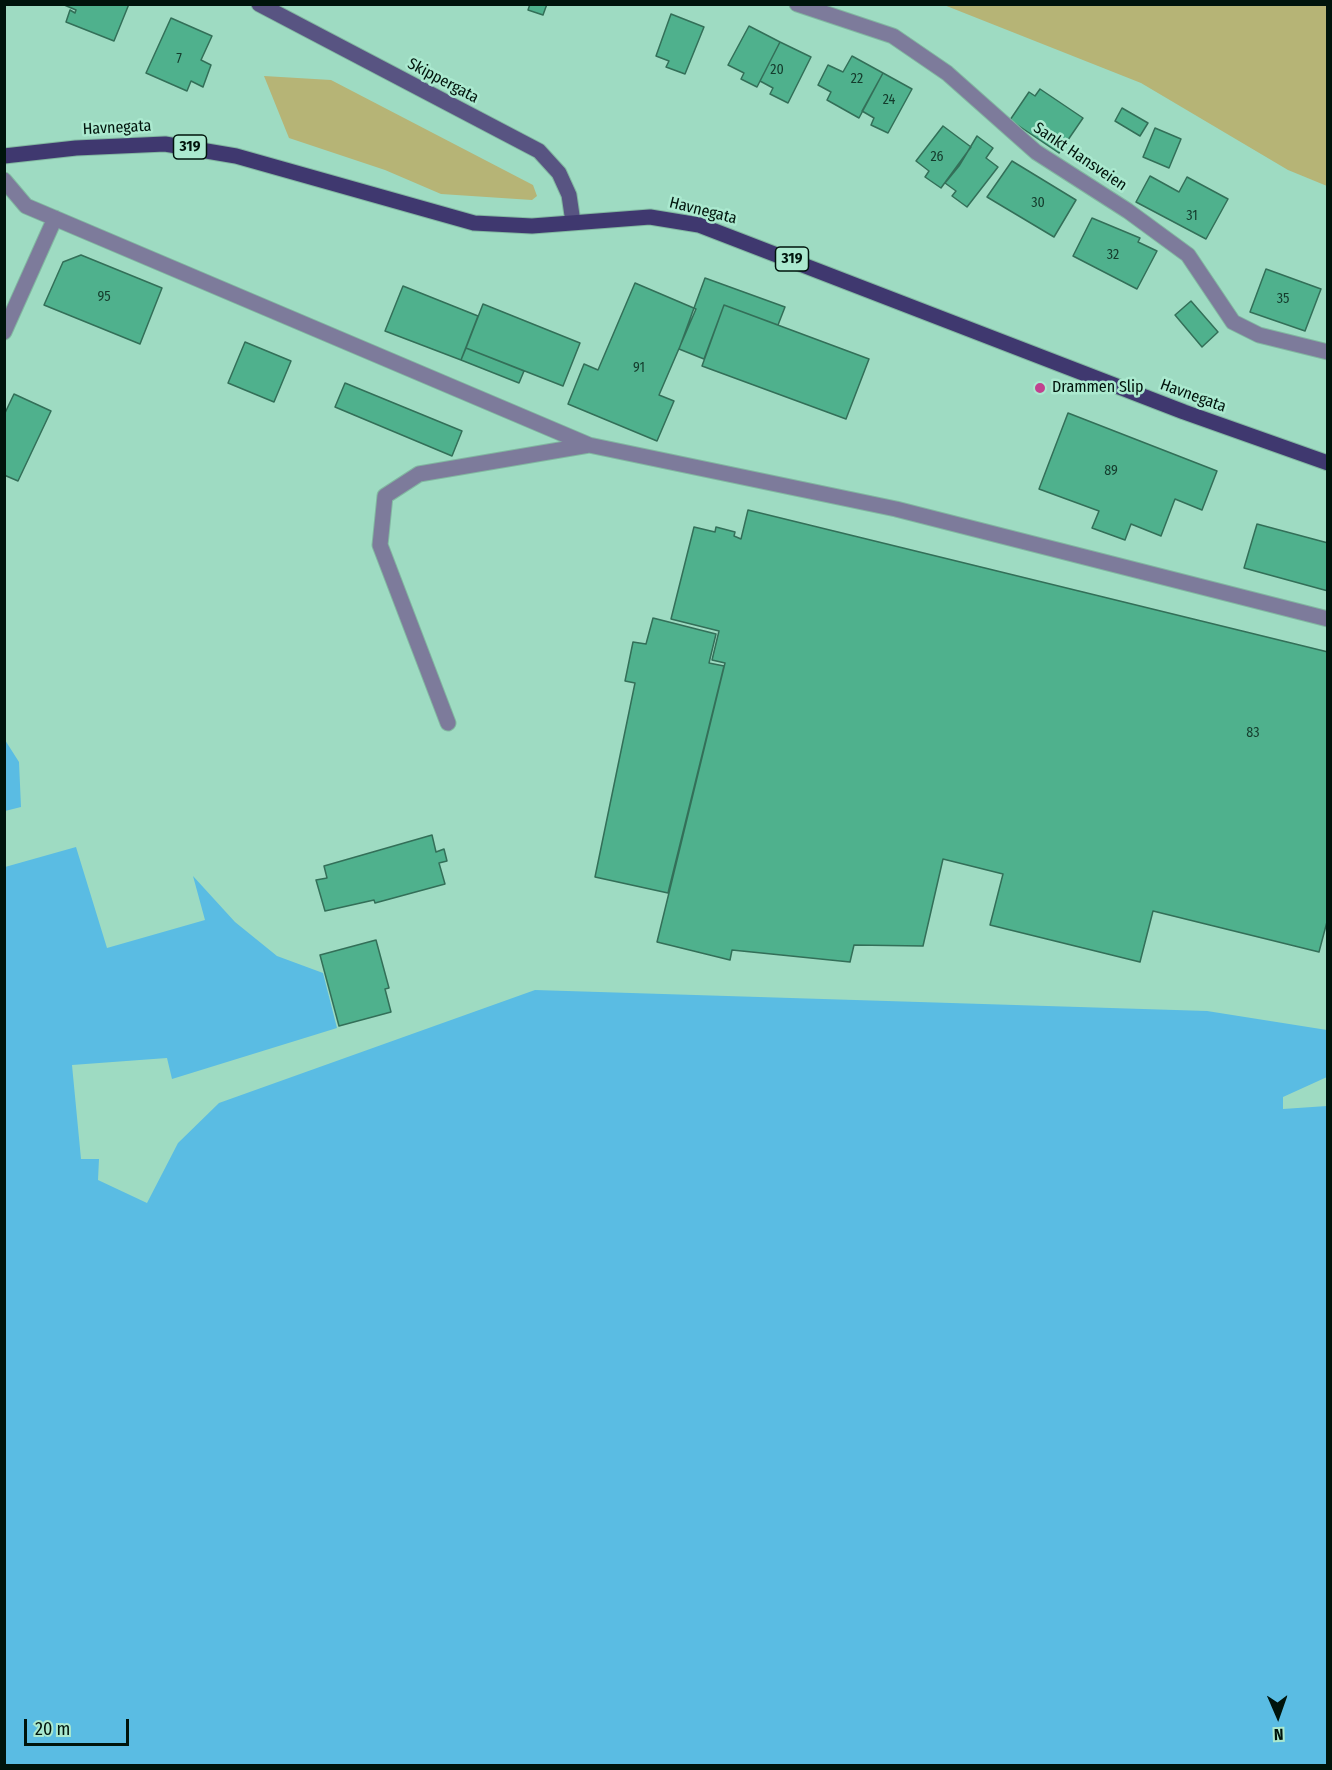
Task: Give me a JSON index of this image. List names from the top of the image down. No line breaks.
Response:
{"streets":{"main road":["Skippergata","Havnegata","319"],"street":["Sankt Hansveien"]},"crossings":[["Skippergata","Havnegata"]],"places":["Drammen Slip"],"house_numbers":["7","20","22","24","26","30","31","32","95","35","91","89","83"],"scale_bar":"20 m","north":"bottom"}
